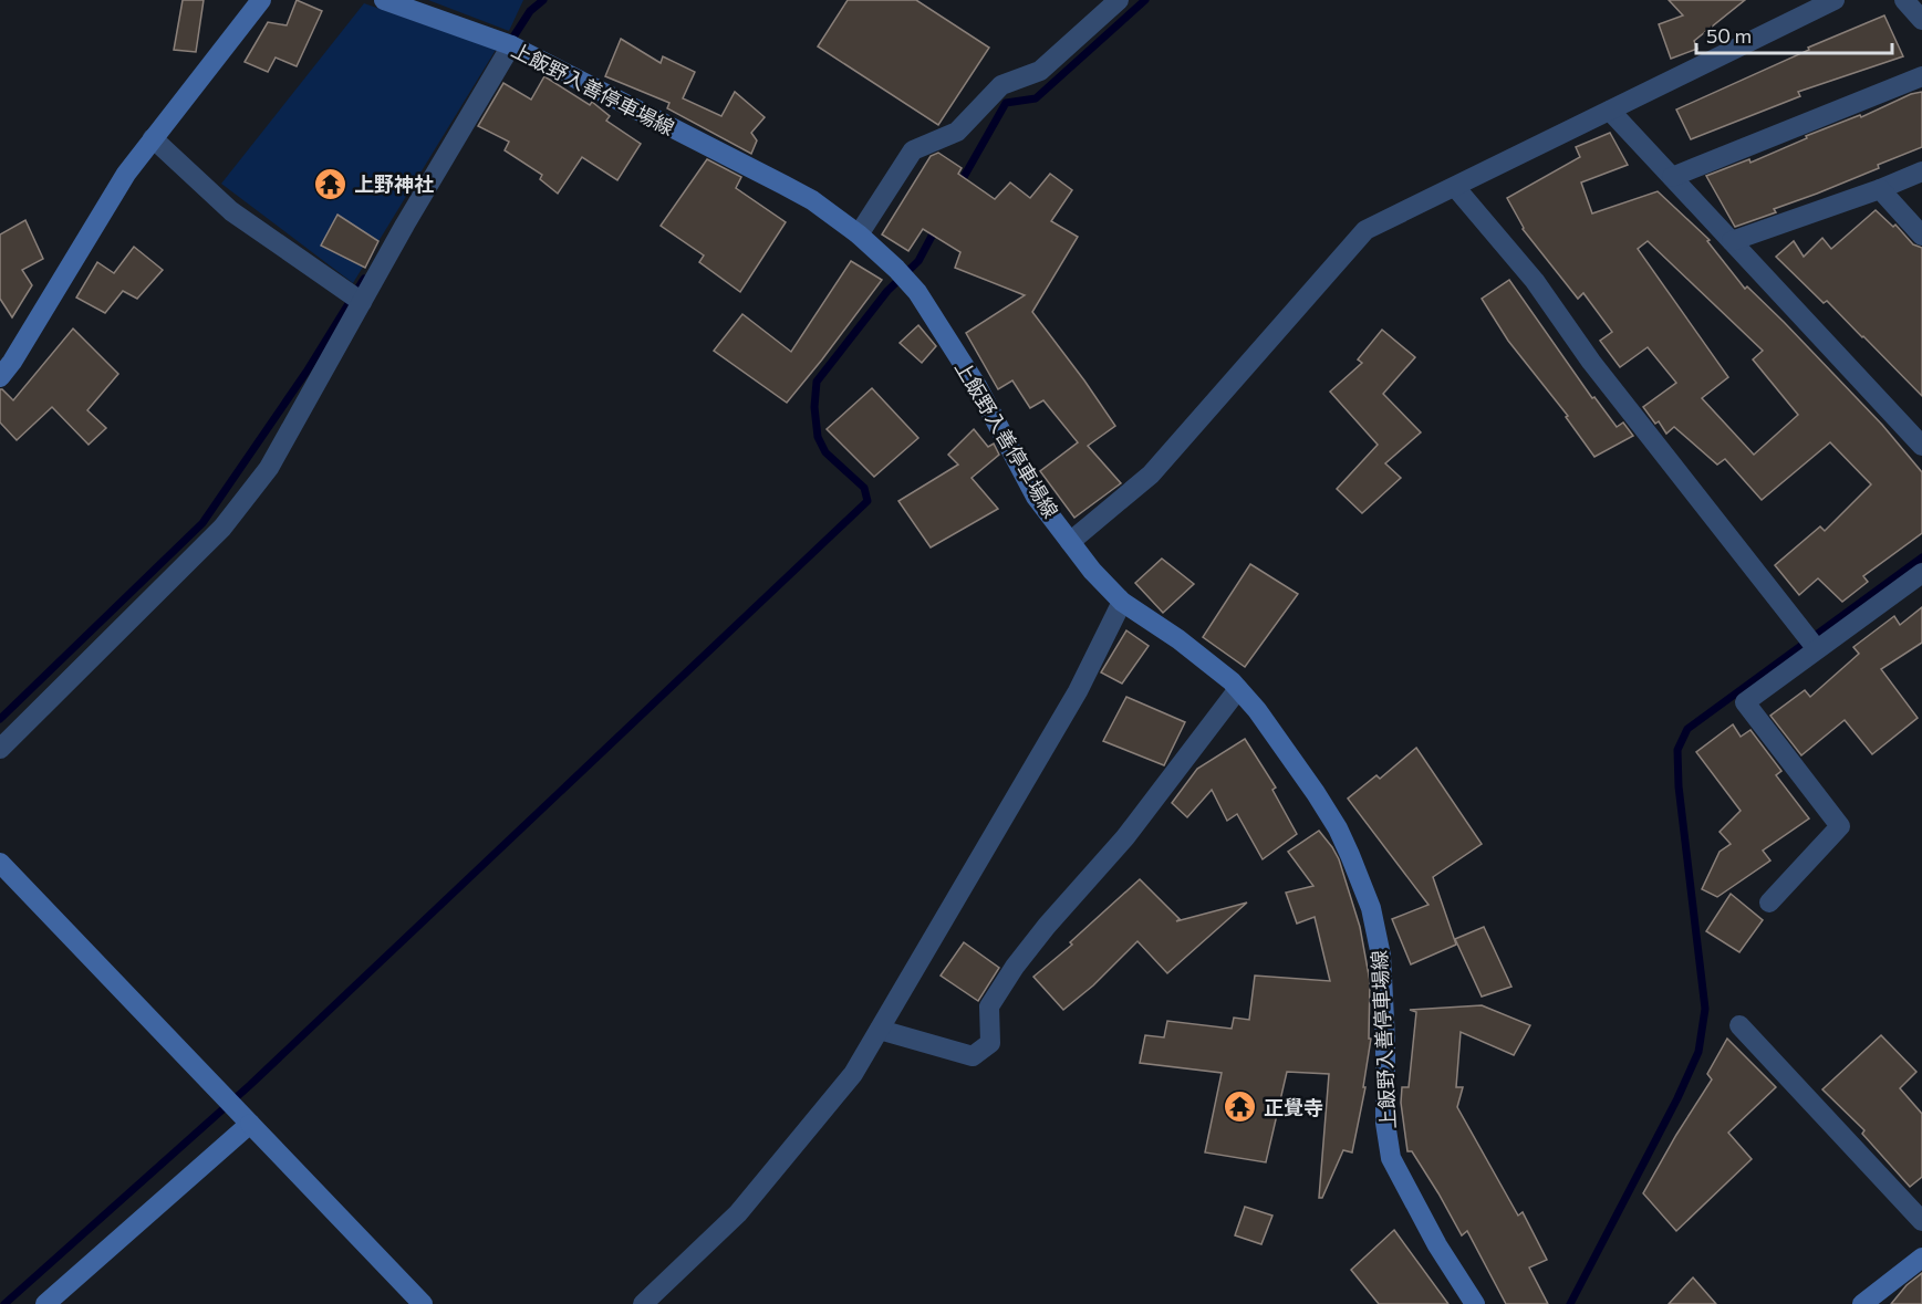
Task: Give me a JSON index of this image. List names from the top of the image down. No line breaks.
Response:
{"streets":{"main road":["上飯野入善停車場線"]},"places":{"temple":["上野神社","正覺寺"]},"scale_bar":"50 m"}
